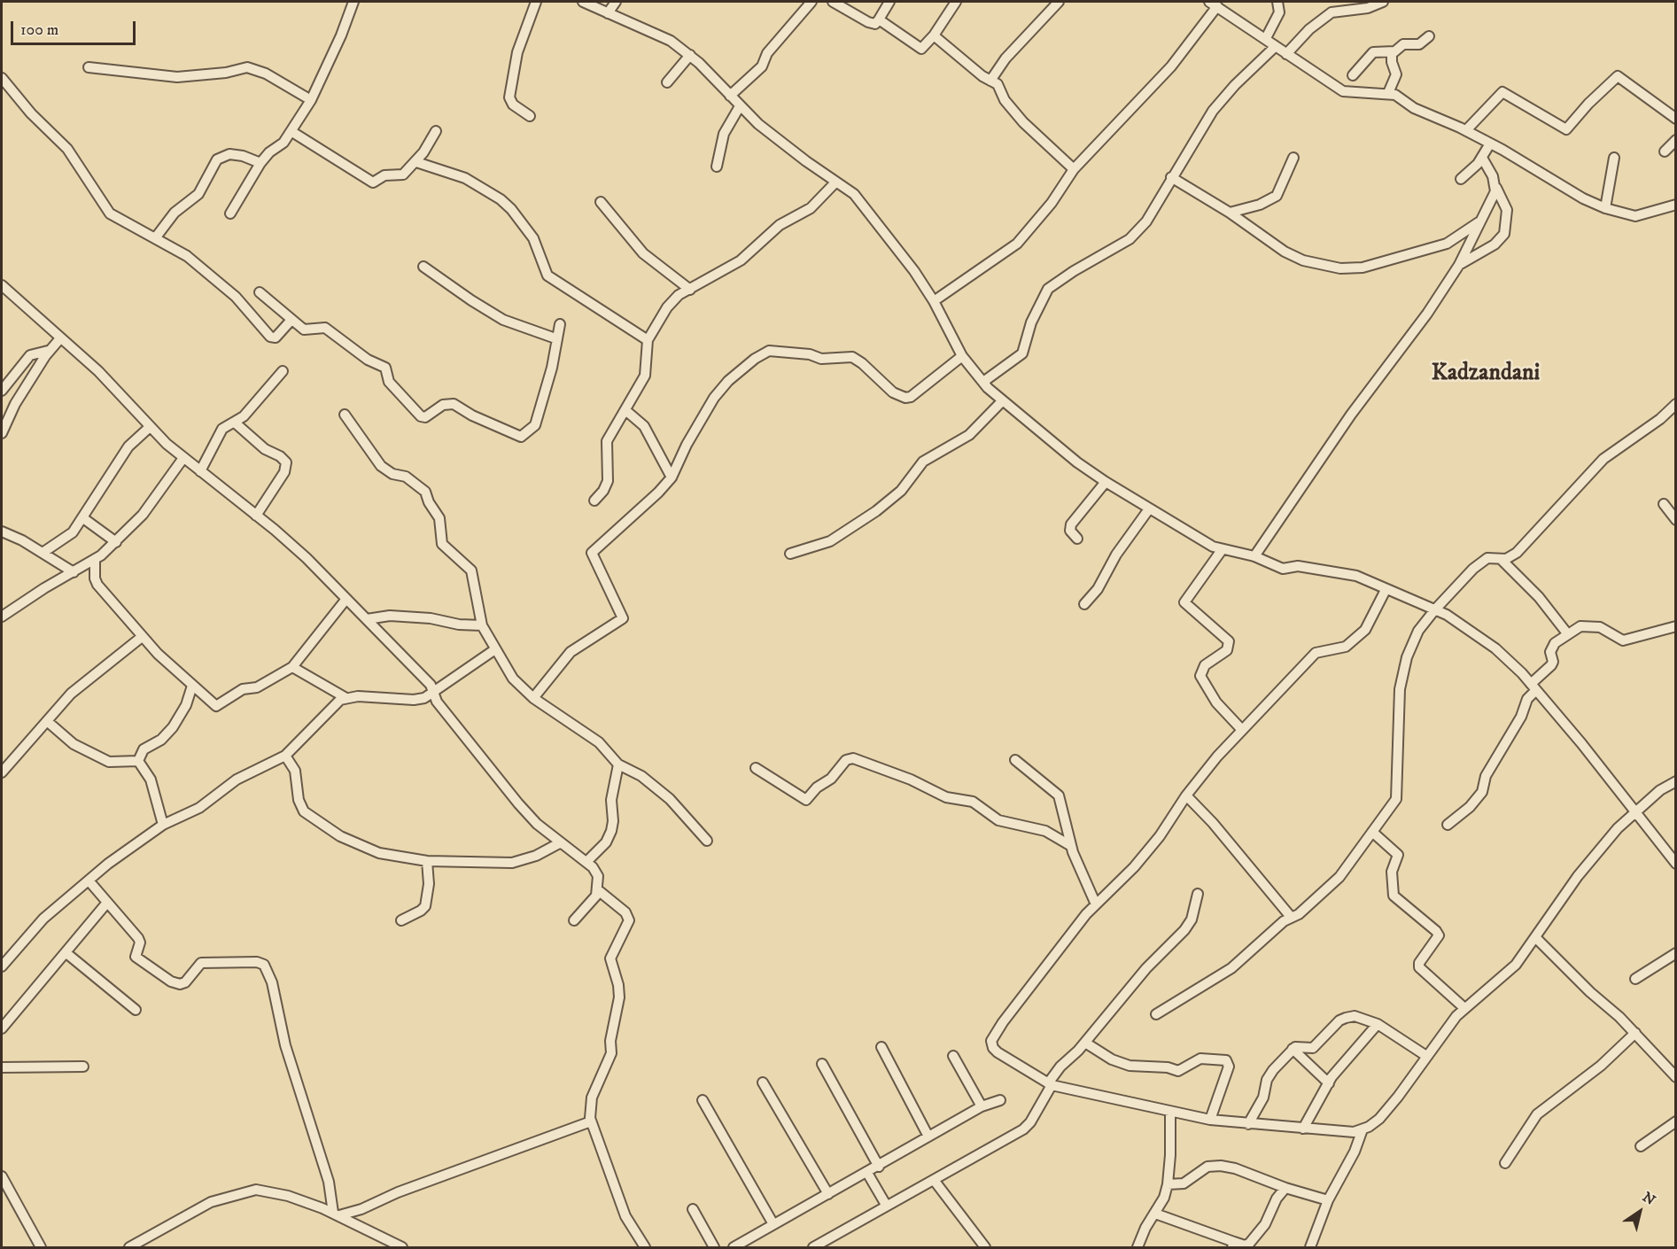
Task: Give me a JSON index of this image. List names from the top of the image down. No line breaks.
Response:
{"districts":["Kadzandani"],"scale_bar":"100 m","north":"top right"}
